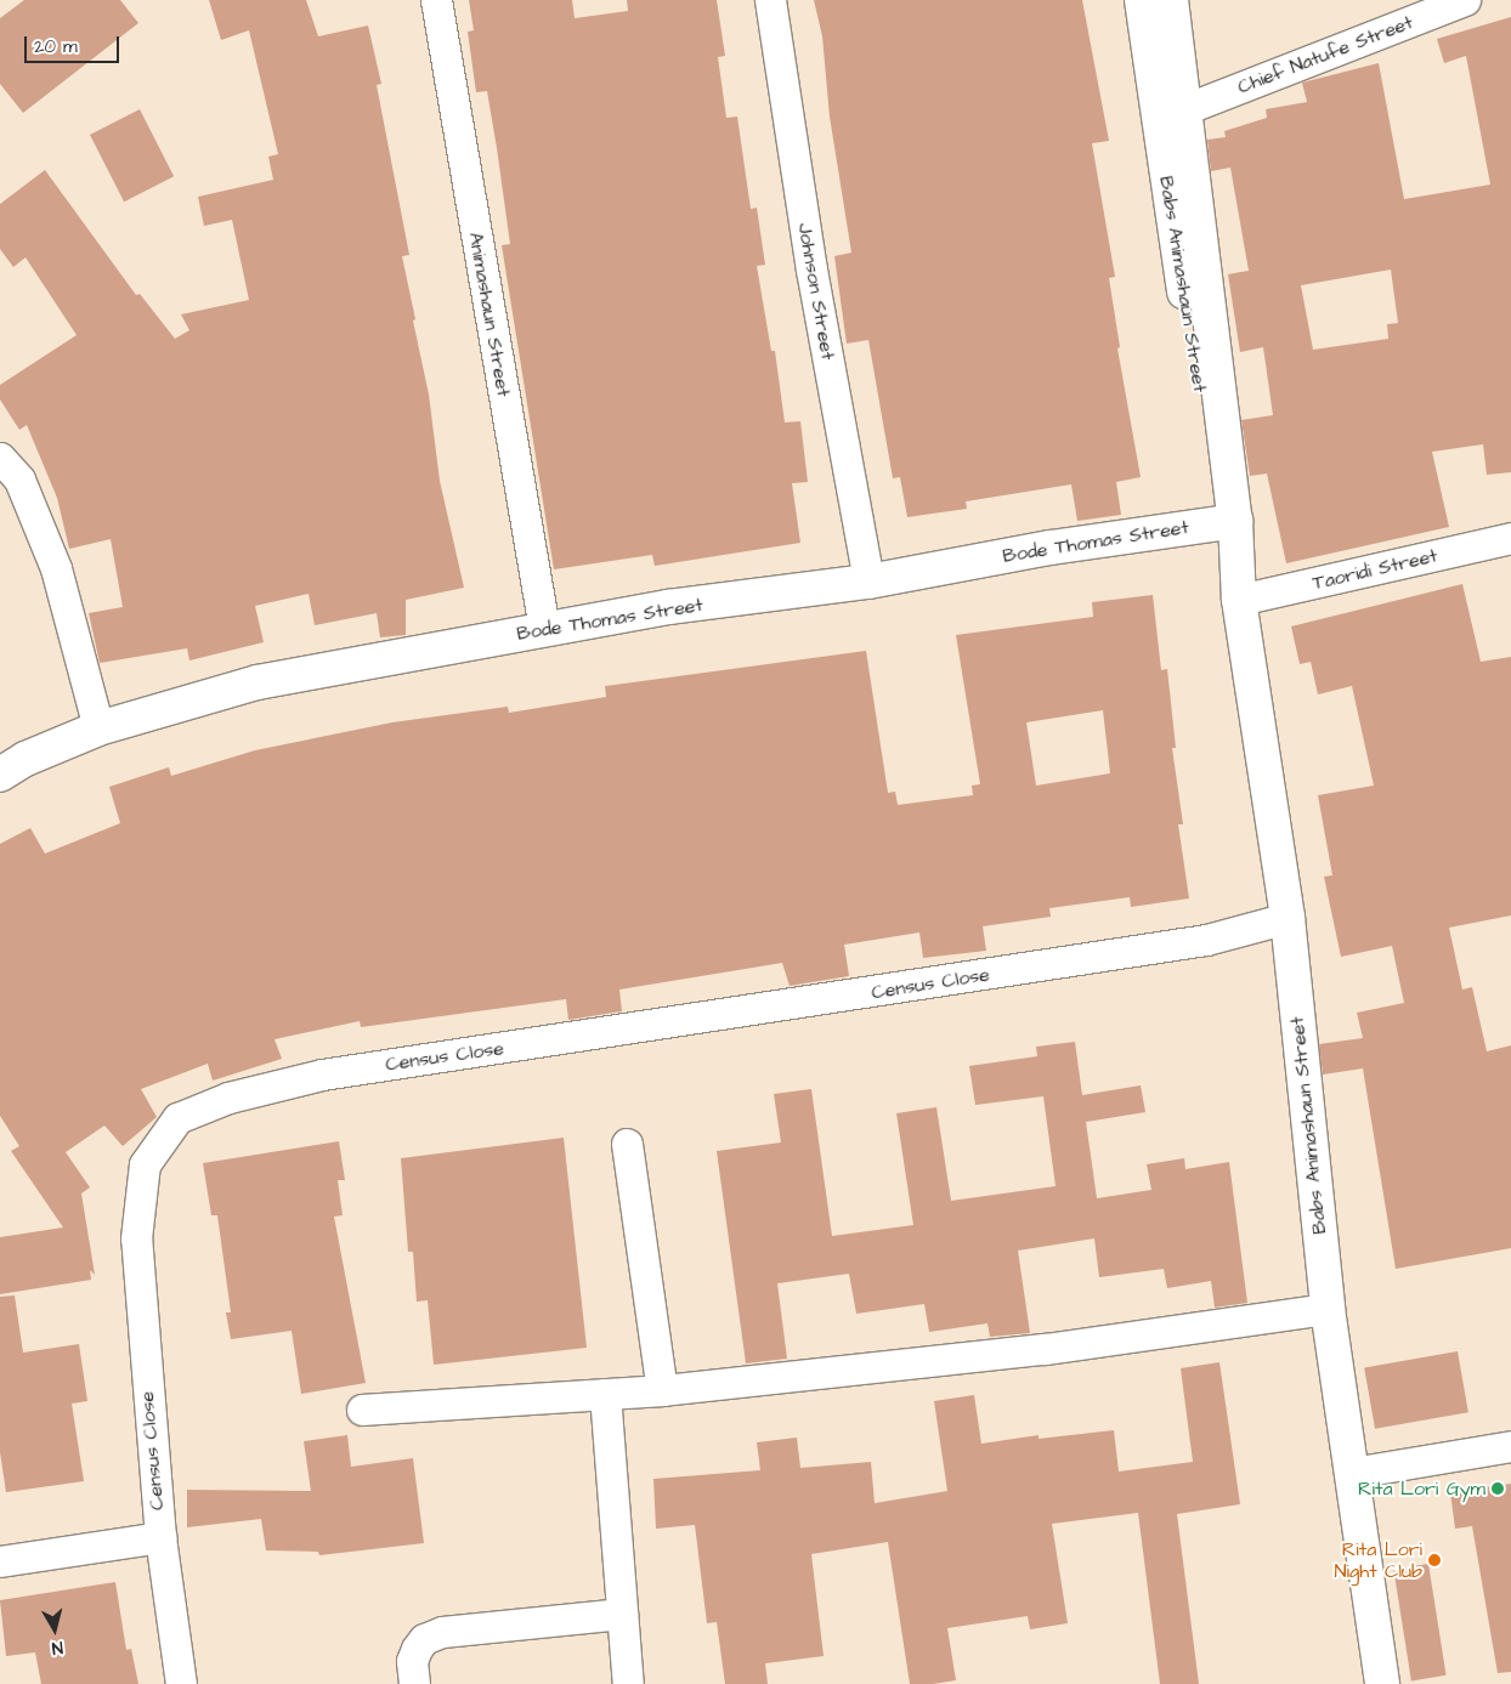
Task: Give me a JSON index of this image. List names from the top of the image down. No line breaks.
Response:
{"streets":{"main road":["Babs Animashaun Street","Bode Thomas Street"],"street":["Chief Natufe Street","Johnson Street","Animashaun Street","Taoridi Street","Census Close"]},"crossings":[["Chief Natufe Street","Babs Animashaun Street"],["Babs Animashaun Street","Bode Thomas Street"],["Babs Animashaun Street","Taoridi Street"],["Babs Animashaun Street","Census Close"],["Johnson Street","Bode Thomas Street"],["Animashaun Street","Bode Thomas Street"]],"places":["Rita Lori Gym","Rita Lori Night Club"],"scale_bar":"20 m","north":"bottom"}
